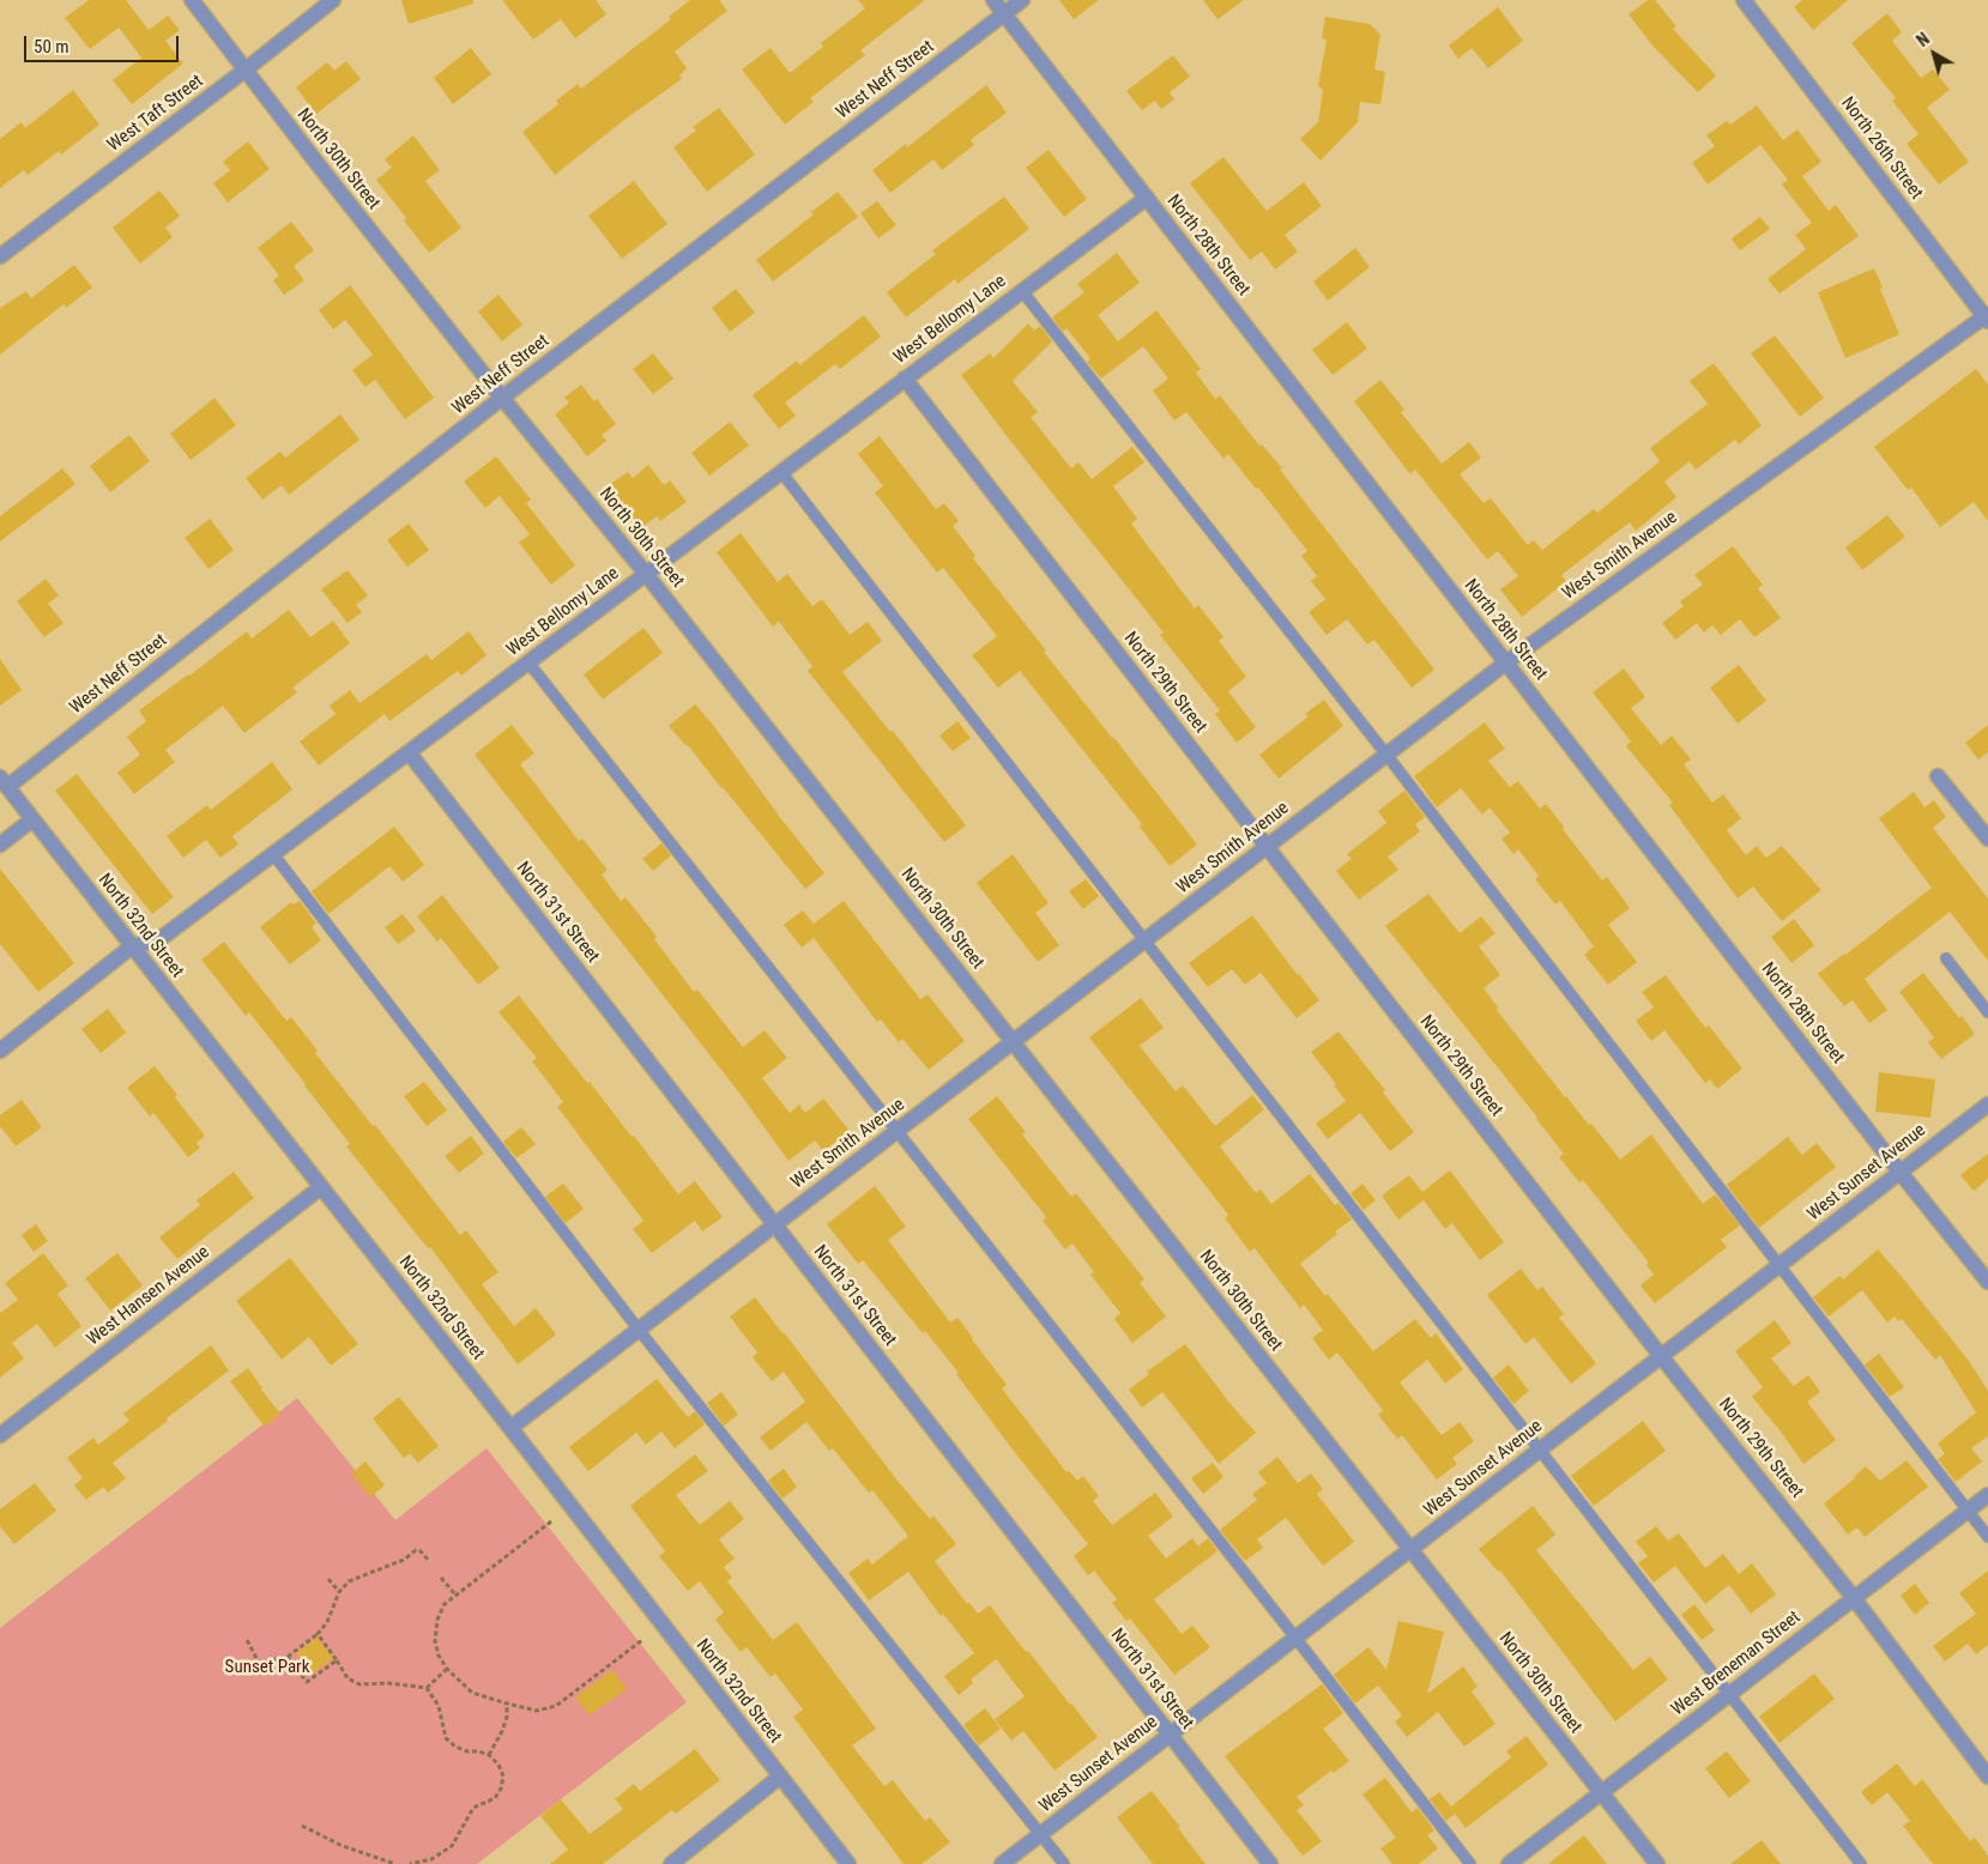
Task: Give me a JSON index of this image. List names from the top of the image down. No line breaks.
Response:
{"streets":{"street":["West Neff Street","West Taft Street","North 26th Street","North 30th Street","North 28th Street","West Bellomy Lane","West Smith Avenue","North 29th Street","North 31st Street","North 32nd Street","West Sunset Avenue","West Hansen Avenue","West Breneman Street"]},"crossings":[["West Neff Street","North 30th Street"],["West Neff Street","North 28th Street"],["West Neff Street","North 32nd Street"],["West Taft Street","North 30th Street"],["North 26th Street","West Smith Avenue"],["North 30th Street","West Bellomy Lane"],["North 30th Street","West Smith Avenue"],["North 30th Street","West Sunset Avenue"],["North 30th Street","West Breneman Street"],["North 28th Street","West Bellomy Lane"],["North 28th Street","West Smith Avenue"],["North 28th Street","West Sunset Avenue"],["West Bellomy Lane","North 29th Street"],["West Bellomy Lane","North 31st Street"],["West Bellomy Lane","North 32nd Street"],["West Smith Avenue","North 29th Street"],["West Smith Avenue","North 31st Street"],["West Smith Avenue","North 32nd Street"],["North 29th Street","West Sunset Avenue"],["North 29th Street","West Breneman Street"],["North 31st Street","West Sunset Avenue"],["North 32nd Street","West Hansen Avenue"]],"parks":["Sunset Park"],"scale_bar":"50 m","north":"top left"}
